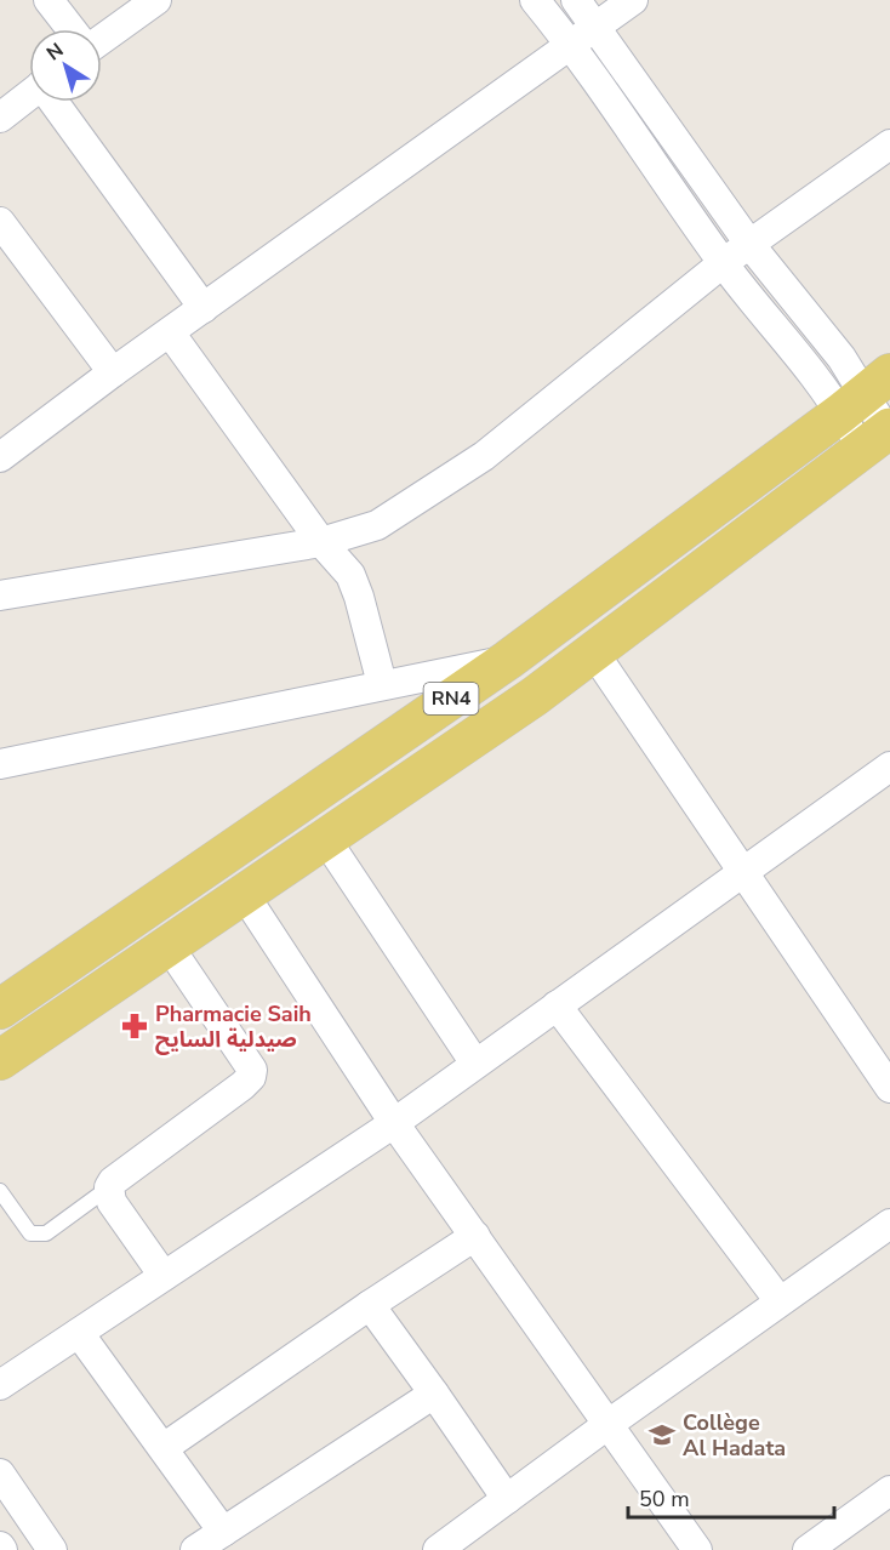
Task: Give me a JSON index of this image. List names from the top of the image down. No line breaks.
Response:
{"streets":{"main road":["RN4"]},"places":{"pharmacy":["Pharmacie Saih صيدلية السايح"],"school or university":["Collège Al Hadata"]},"scale_bar":"50 m","north":"top left"}
